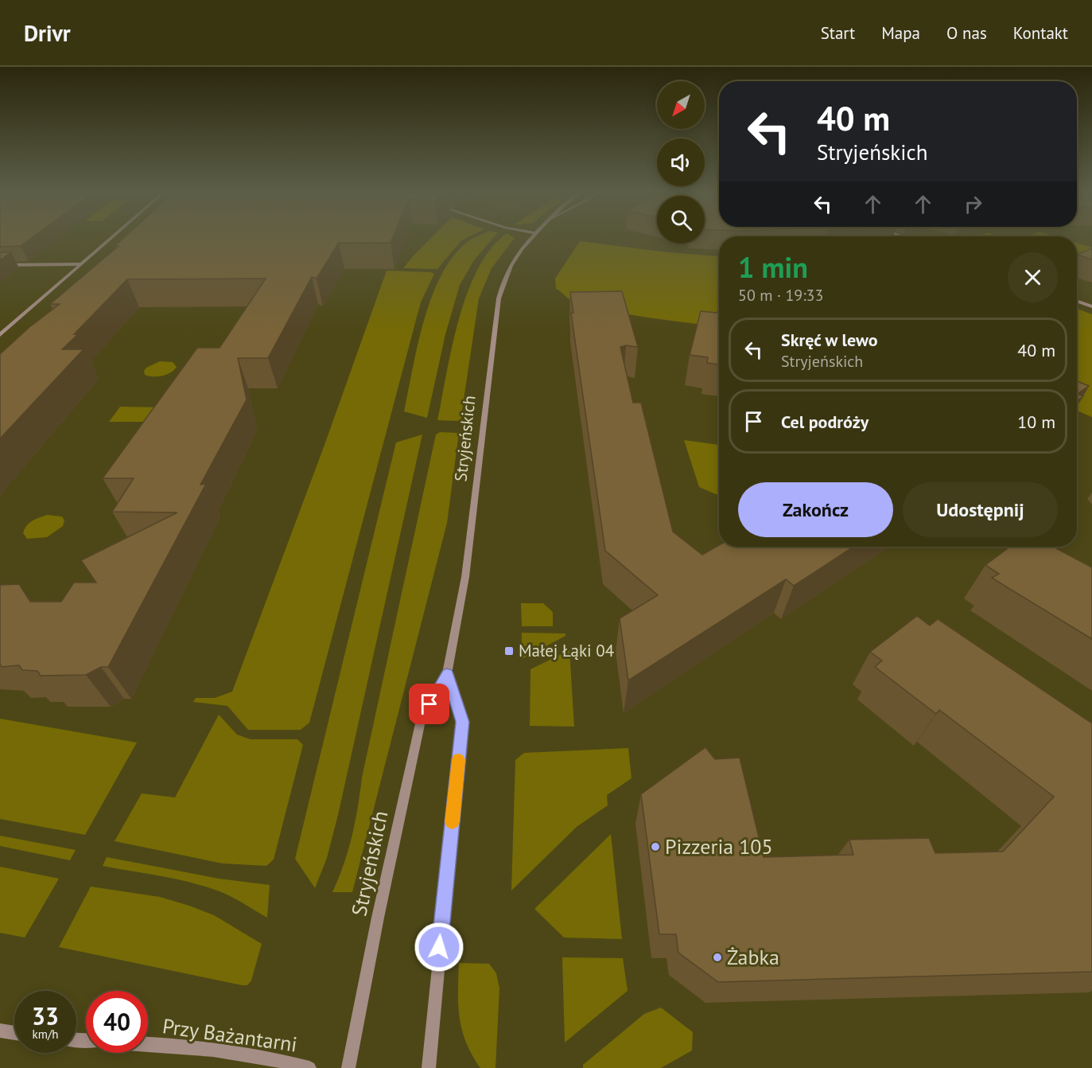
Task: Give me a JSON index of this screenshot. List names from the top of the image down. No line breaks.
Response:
{"streets":{"street":["Stryjeńskich","Przy Bażantarni"]},"places":{"transit":["Małej Łąki 04"],"other":["Pizzeria 105","Żabka"]},"north":"bottom left","page":{"header":"Drivr","nav":["Start","Mapa","O nas","Kontakt"],"turn":["40 m","Stryjeńskich"],"heading":["1 min","50 m · 19:33"],"list":[{"name":"Skręć w lewo","note":"Stryjeńskich","value":"40 m"},{"name":"Cel podróży","value":"10 m"}],"buttons":["Zakończ","Udostępnij"],"speed":"33 km/h","limit":"40"}}
